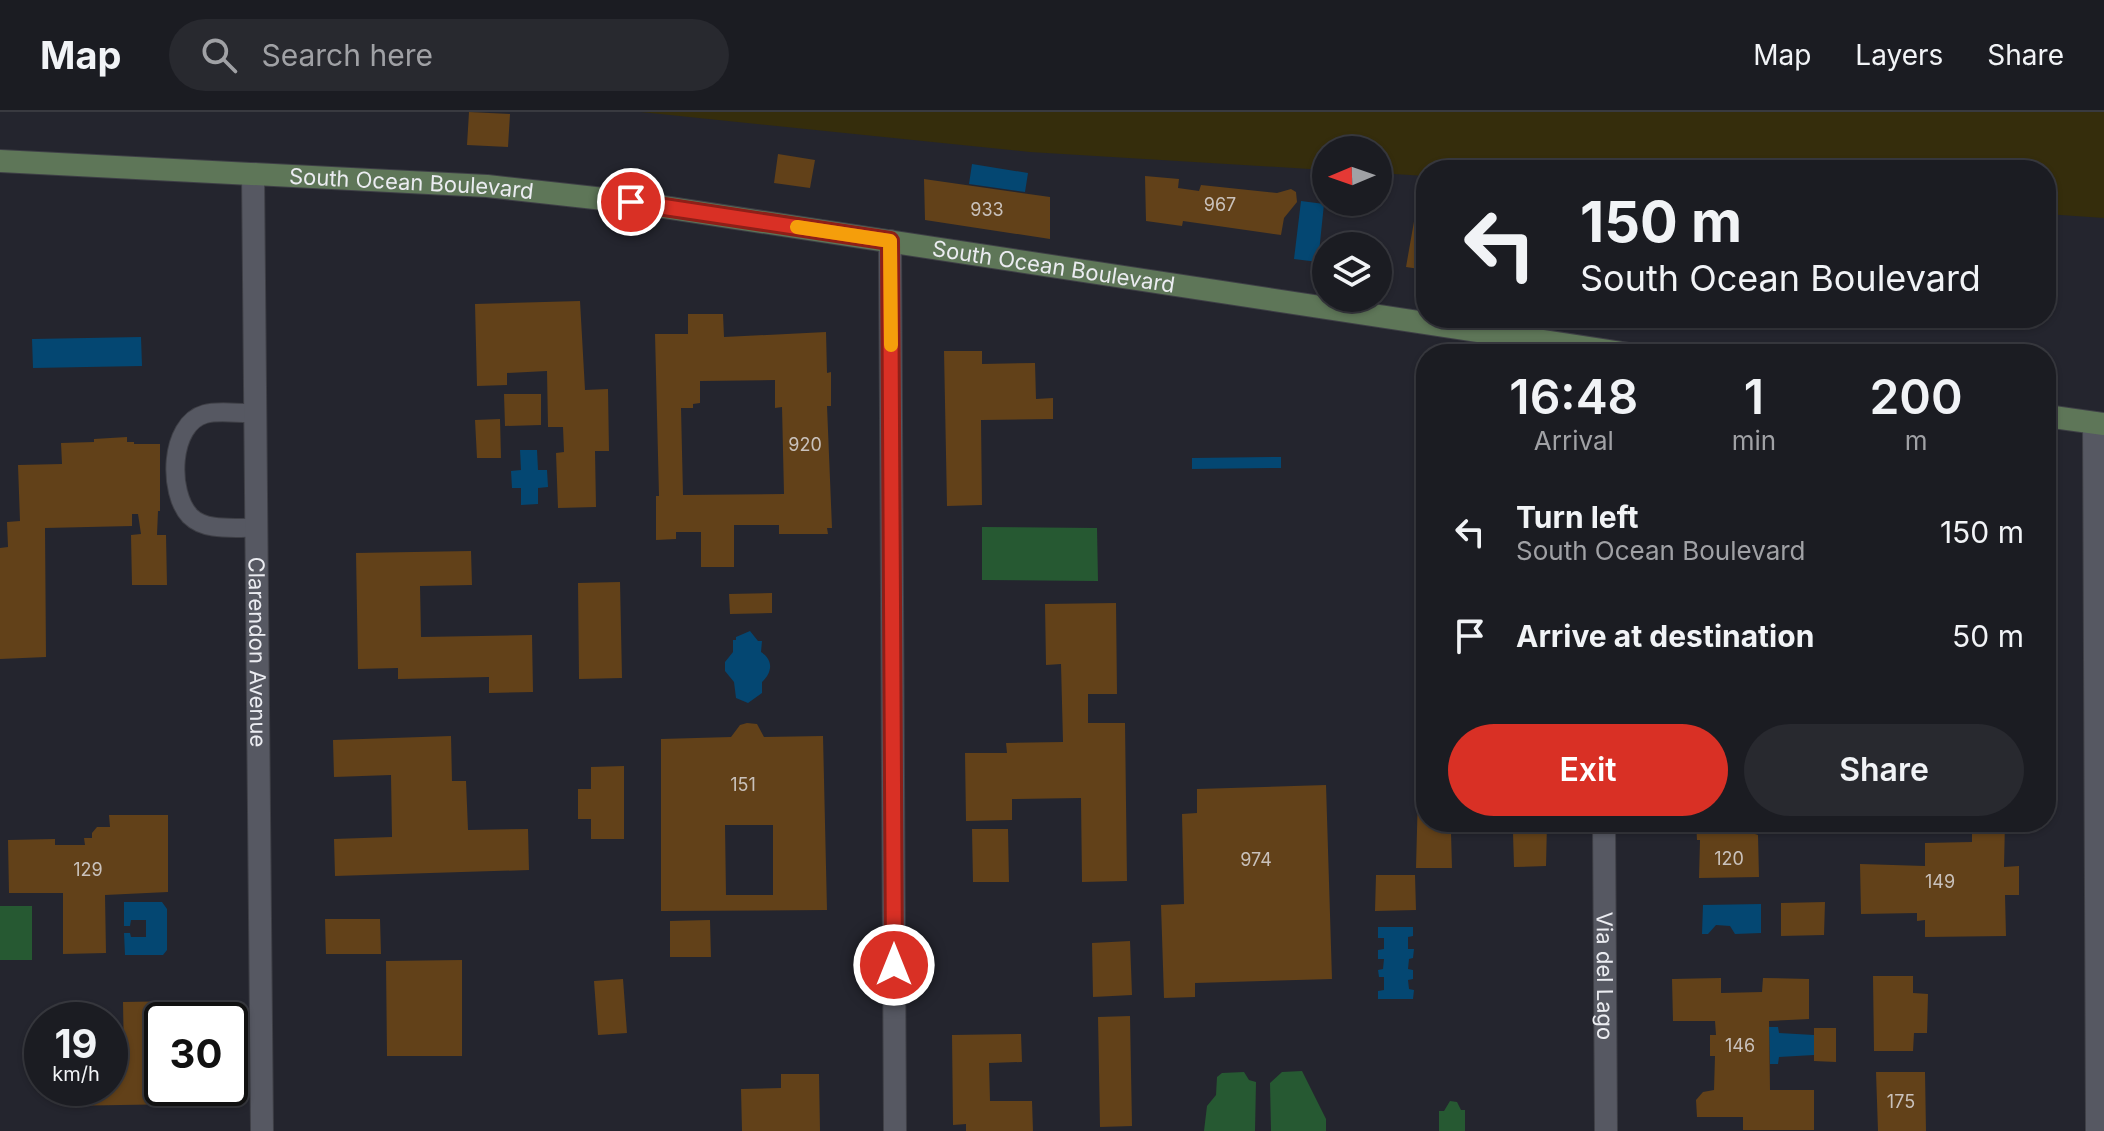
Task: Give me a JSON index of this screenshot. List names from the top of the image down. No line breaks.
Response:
{"streets":{"main road":["South Ocean Boulevard"],"street":["Clarendon Avenue","Via del Lago"]},"crossings":[["South Ocean Boulevard","Clarendon Avenue"]],"house_numbers":["967","933","920","151","120","974","129","149","146","175"],"north":"left","page":{"header":"Map","search":"Search here","nav":["Map","Layers","Share"],"turn":["150 m","South Ocean Boulevard"],"eta":["16:48","Arrival","1","min","200","m"],"list":[{"name":"Turn left","note":"South Ocean Boulevard","value":"150 m"},{"name":"Arrive at destination","value":"50 m"}],"buttons":["Exit","Share"],"speed":"19 km/h","limit":"30"}}
